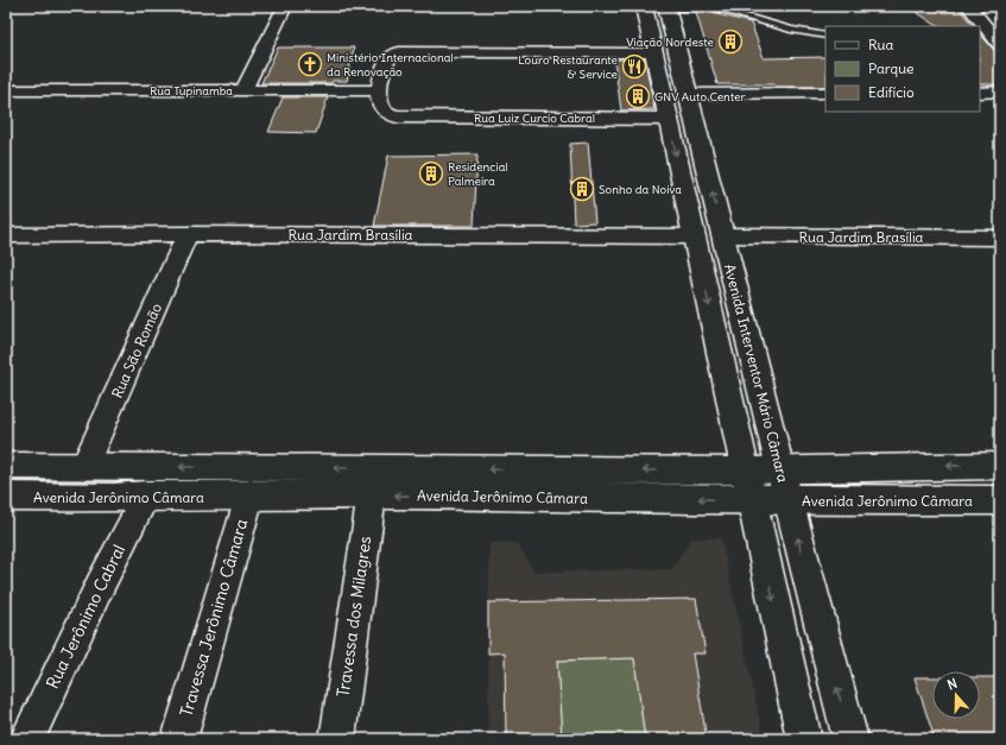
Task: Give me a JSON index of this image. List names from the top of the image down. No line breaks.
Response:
{"streets":{"main road":["Avenida Interventor Mário Câmara","Avenida Jerônimo Câmara"],"street":["Rua Tupinamba","Rua Luiz Curcio Cabral","Rua Jardim Brasília","Rua São Romão","Rua Jerônimo Cabral","Travessa dos Milagres","Travessa Jerônimo Câmara"]},"crossings":[["Rua Tupinamba","Rua Luiz Curcio Cabral"],["Rua Luiz Curcio Cabral","Avenida Interventor Mário Câmara"],["Rua Jardim Brasília","Rua São Romão"],["Rua Jardim Brasília","Avenida Interventor Mário Câmara"],["Rua São Romão","Avenida Jerônimo Câmara"],["Avenida Interventor Mário Câmara","Avenida Jerônimo Câmara"],["Avenida Jerônimo Câmara","Rua Jerônimo Cabral"],["Avenida Jerônimo Câmara","Travessa dos Milagres"],["Avenida Jerônimo Câmara","Travessa Jerônimo Câmara"]],"places":{"building":["Viação Nordeste","GNV Auto Center","Residencial Palmeira","Sonho da Noiva"],"church":["Ministério Internacional da Renovação"],"restaurant":["Louro Restaurante & Service"]},"legend":["Rua","Parque","Edifício"],"north":"top"}
